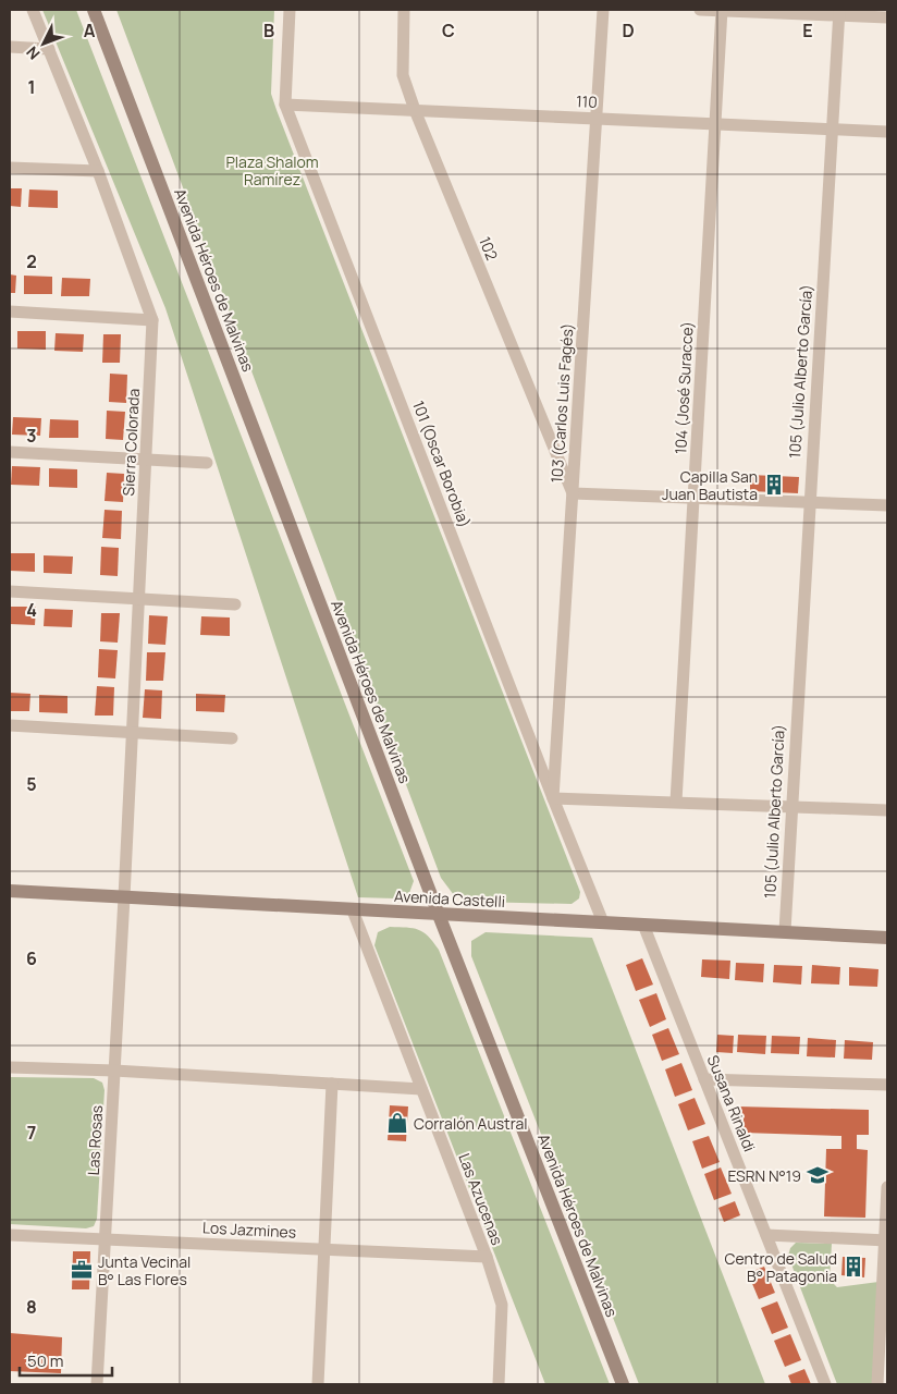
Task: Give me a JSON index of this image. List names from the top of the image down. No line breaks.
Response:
{"streets":{"main road":["Avenida Héroes de Malvinas","Avenida Castelli"],"street":["110","102","105 (Julio Alberto García)","104 (José Suracce)","103 (Carlos Luis Fagés)","Sierra Colorada","101 (Oscar Borobia)","Susana Rinaldi","Las Rosas","Las Azucenas","Los Jazmines"]},"crossings":[["110","102"],["110","105 (Julio Alberto García)"],["110","104 (José Suracce)"],["110","103 (Carlos Luis Fagés)"],["110","101 (Oscar Borobia)"],["102","103 (Carlos Luis Fagés)"],["Avenida Héroes de Malvinas","Avenida Castelli"],["105 (Julio Alberto García)","Avenida Castelli"],["103 (Carlos Luis Fagés)","101 (Oscar Borobia)"],["Sierra Colorada","Avenida Castelli"],["Sierra Colorada","Las Rosas"],["101 (Oscar Borobia)","Avenida Castelli"],["Avenida Castelli","Susana Rinaldi"],["Avenida Castelli","Las Rosas"],["Avenida Castelli","Las Azucenas"],["Las Rosas","Los Jazmines"],["Las Azucenas","Los Jazmines"]],"parks":["Plaza Shalom Ramírez"],"places":{"building":["Capilla San Juan Bautista","Centro de Salud B° Patagonia"],"shop":["Corralón Austral"],"school or university":["ESRN N°19"],"office":["Junta Vecinal B° Las Flores"]},"scale_bar":"50 m","north":"bottom left","grid":{"columns":["A","B","C","D","E"],"rows":["1","2","3","4","5","6","7","8"]}}
